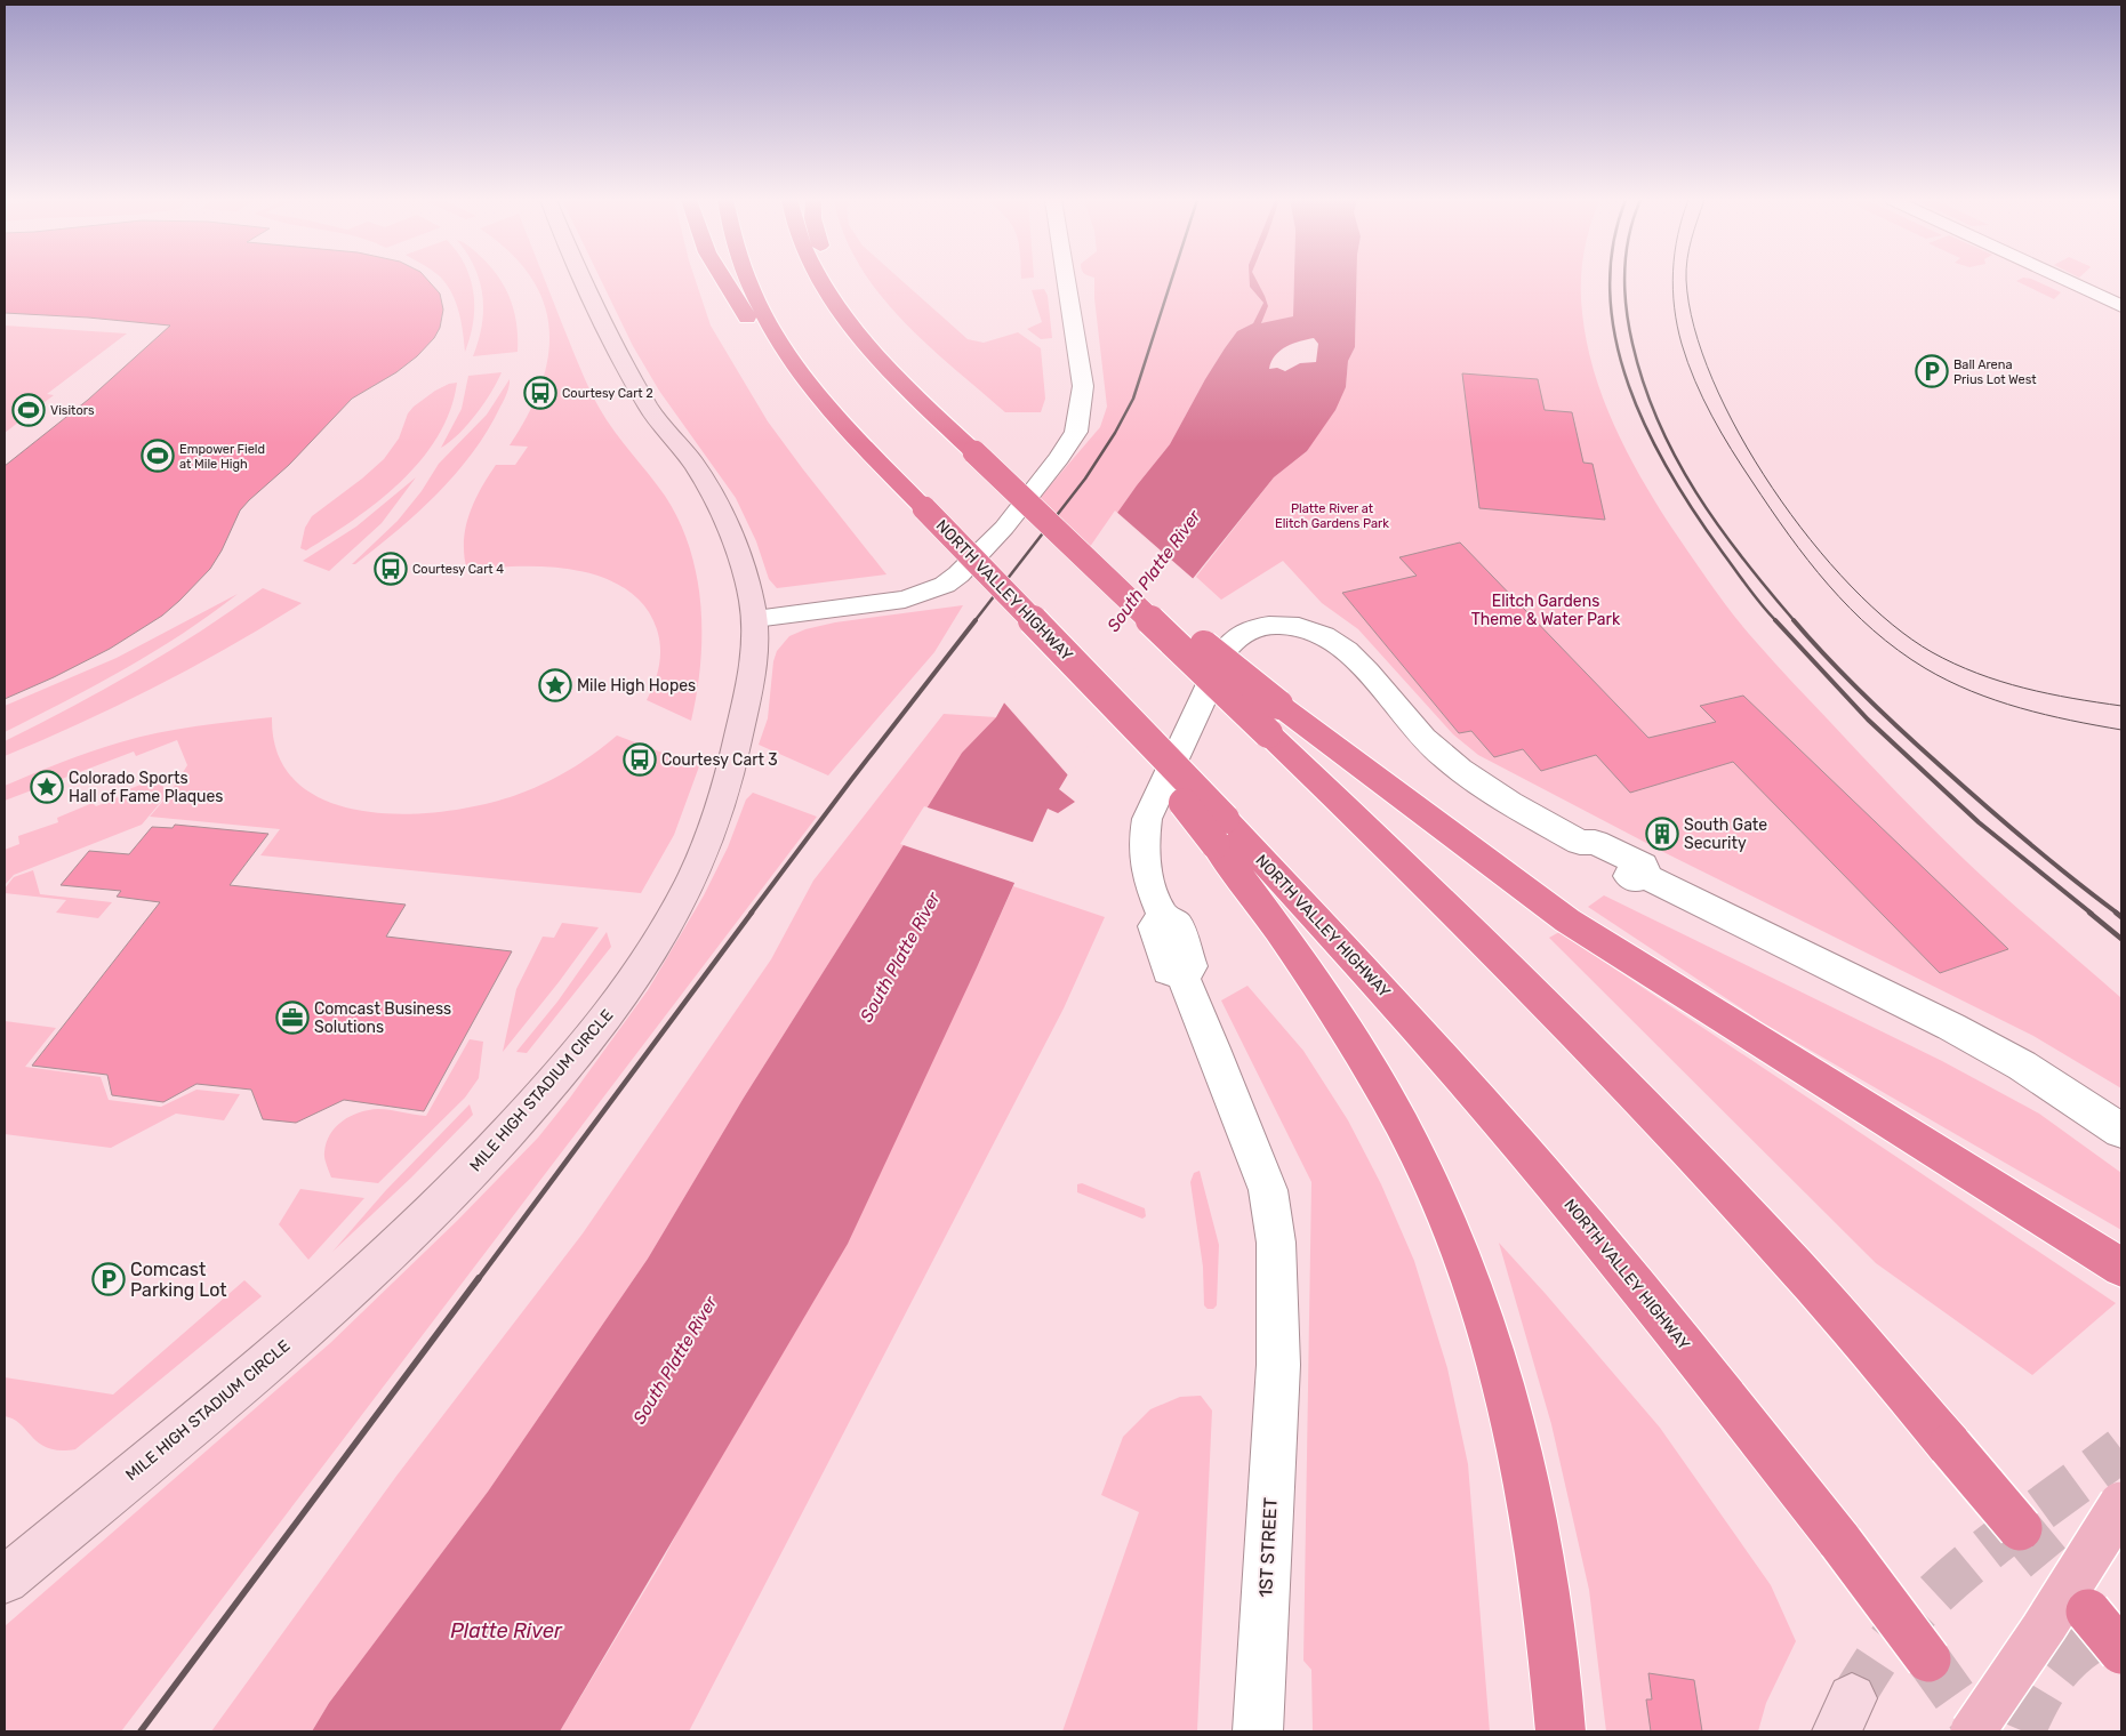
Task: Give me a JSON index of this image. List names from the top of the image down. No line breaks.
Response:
{"streets":{"highway":["NORTH VALLEY HIGHWAY"],"street":["MILE HIGH STADIUM CIRCLE","1ST STREET"]},"water":["South Platte River","Platte River"],"parks":["Platte River at Elitch Gardens Park","Elitch Gardens Theme & Water Park"],"places":{"parking":["Ball Arena Prius Lot West","Comcast Parking Lot"],"bus stop":["Courtesy Cart 2","Courtesy Cart 4","Courtesy Cart 3"],"sports":["Visitors","Empower Field at Mile High"],"place":["Mile High Hopes","Colorado Sports Hall of Fame Plaques"],"building":["South Gate Security"],"office":["Comcast Business Solutions"]}}
